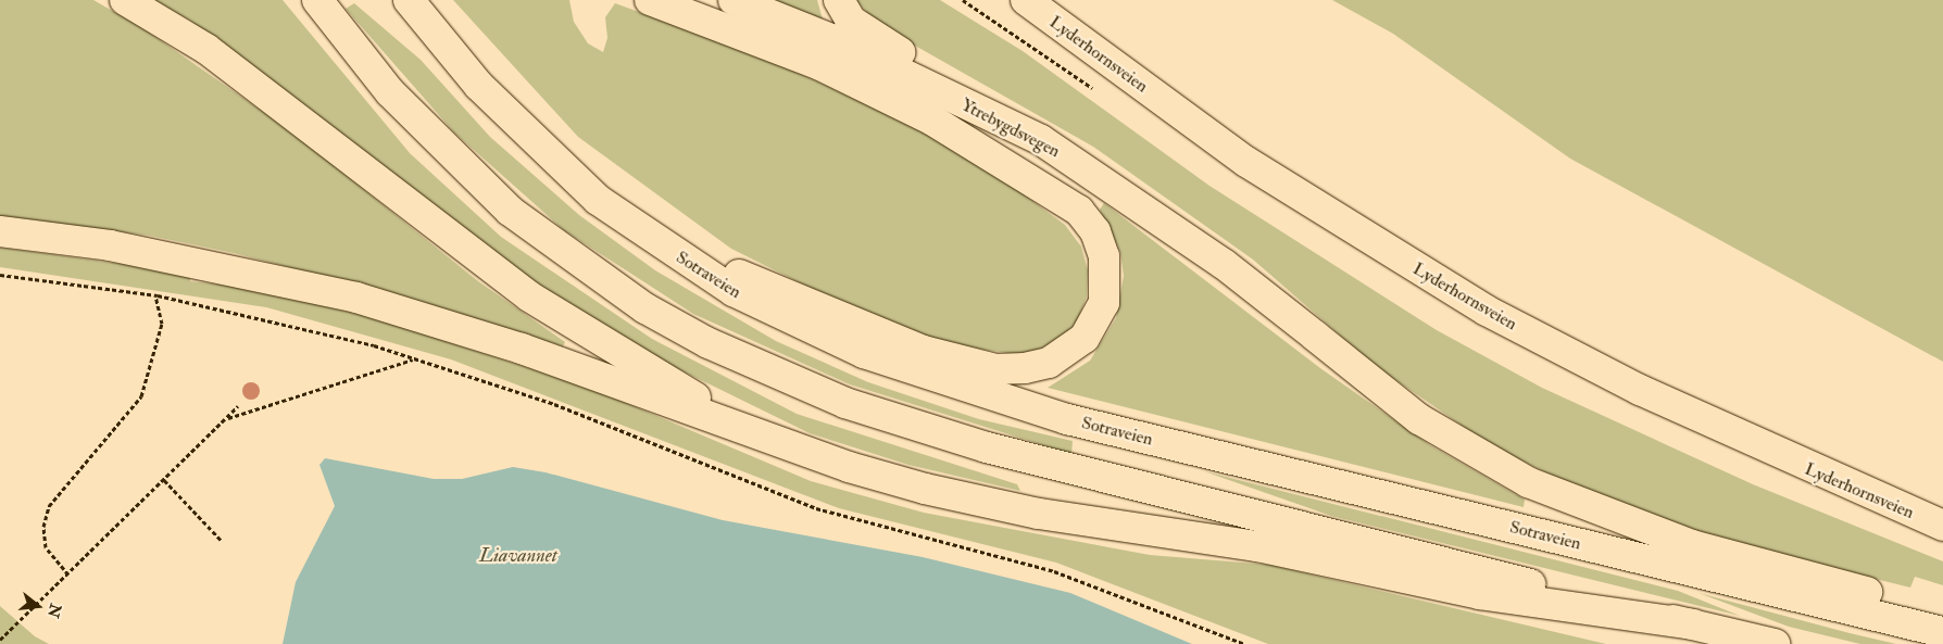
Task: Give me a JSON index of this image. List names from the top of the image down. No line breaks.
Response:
{"streets":{"main road":["Lyderhornsveien","Ytrebygdsvegen","Sotraveien"]},"water":["Liavannet"],"north":"right"}
